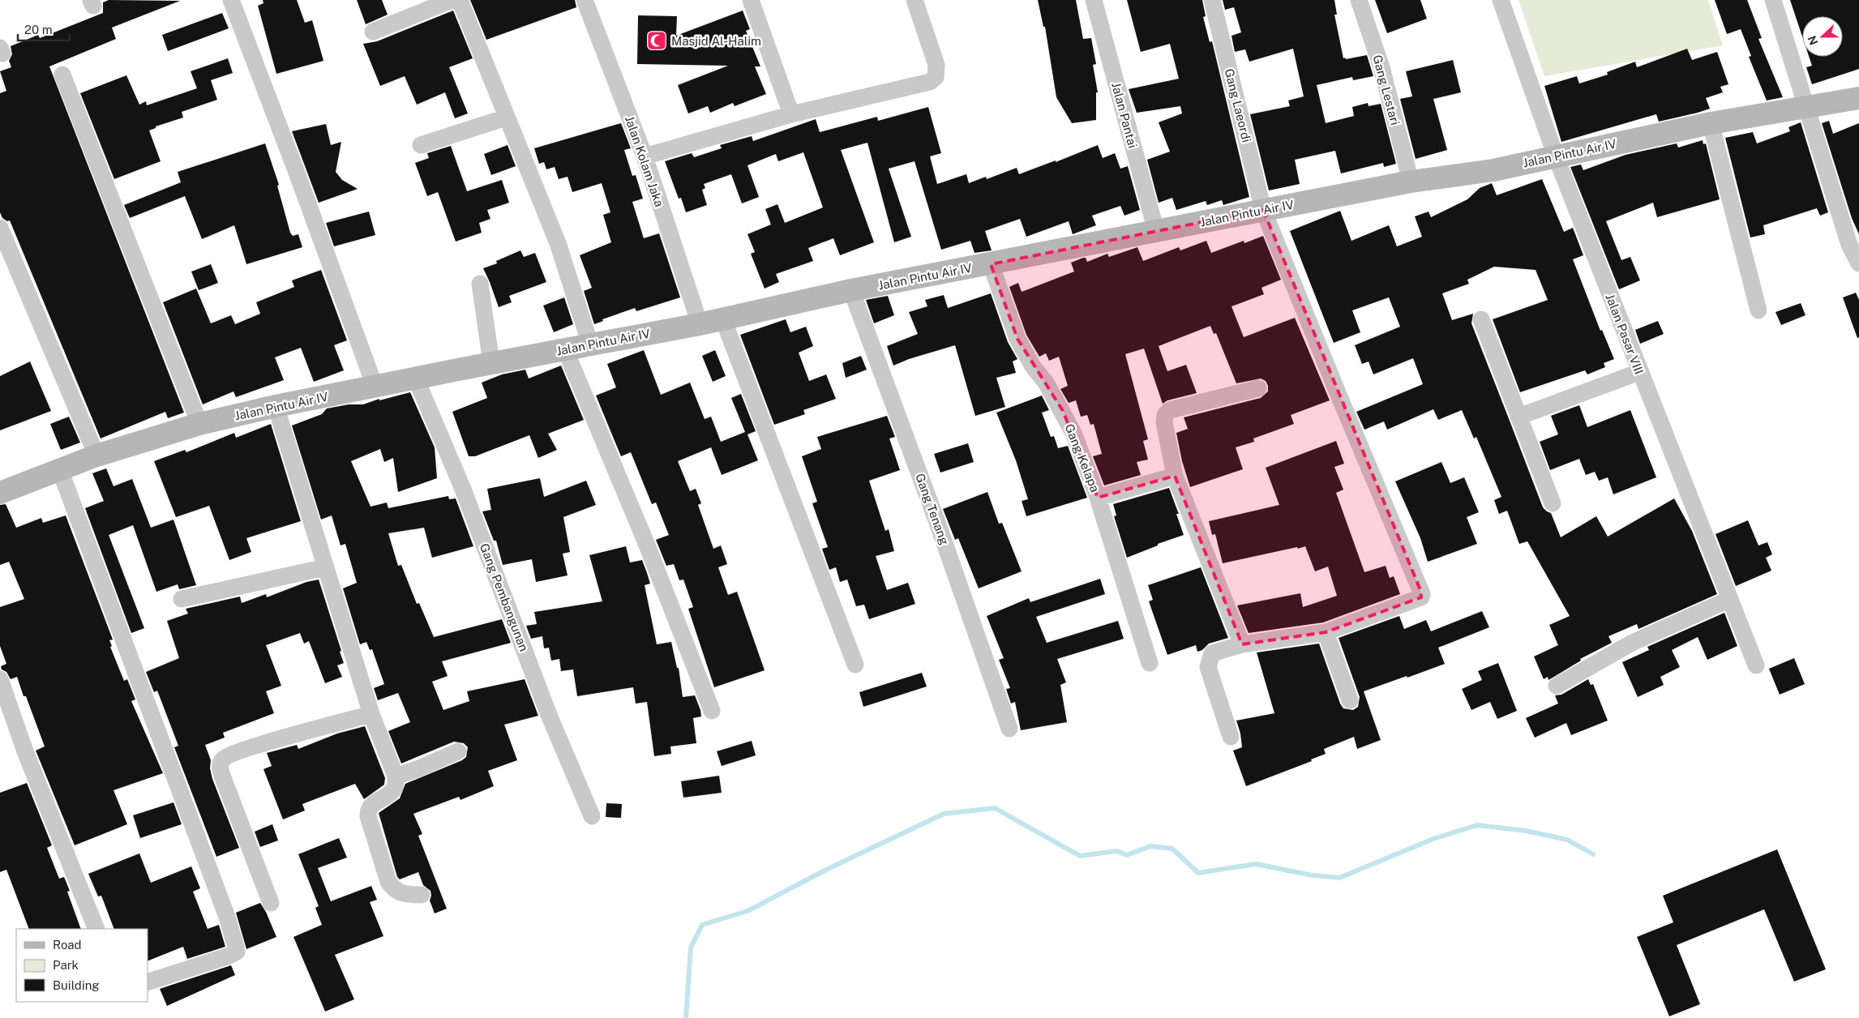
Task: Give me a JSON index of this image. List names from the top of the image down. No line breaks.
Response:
{"streets":{"main road":["Jalan Pintu Air IV"],"street":["Gang Lestari","Gang Laeordi","Jalan Pantai","Jalan Kolam Jaka","Jalan Pasar VIII","Gang Kelapa","Gang Tenang","Gang Pembangunan"]},"crossings":[["Gang Lestari","Jalan Pintu Air IV"],["Gang Laeordi","Jalan Pintu Air IV"],["Jalan Pantai","Jalan Pintu Air IV"],["Jalan Pintu Air IV","Jalan Kolam Jaka"],["Jalan Pintu Air IV","Jalan Pasar VIII"],["Jalan Pintu Air IV","Gang Kelapa"],["Jalan Pintu Air IV","Gang Tenang"],["Jalan Pintu Air IV","Gang Pembangunan"]],"places":{"mosque":["Masjid Al-Halim"]},"legend":["Road","Park","Building"],"scale_bar":"20 m","north":"left"}
